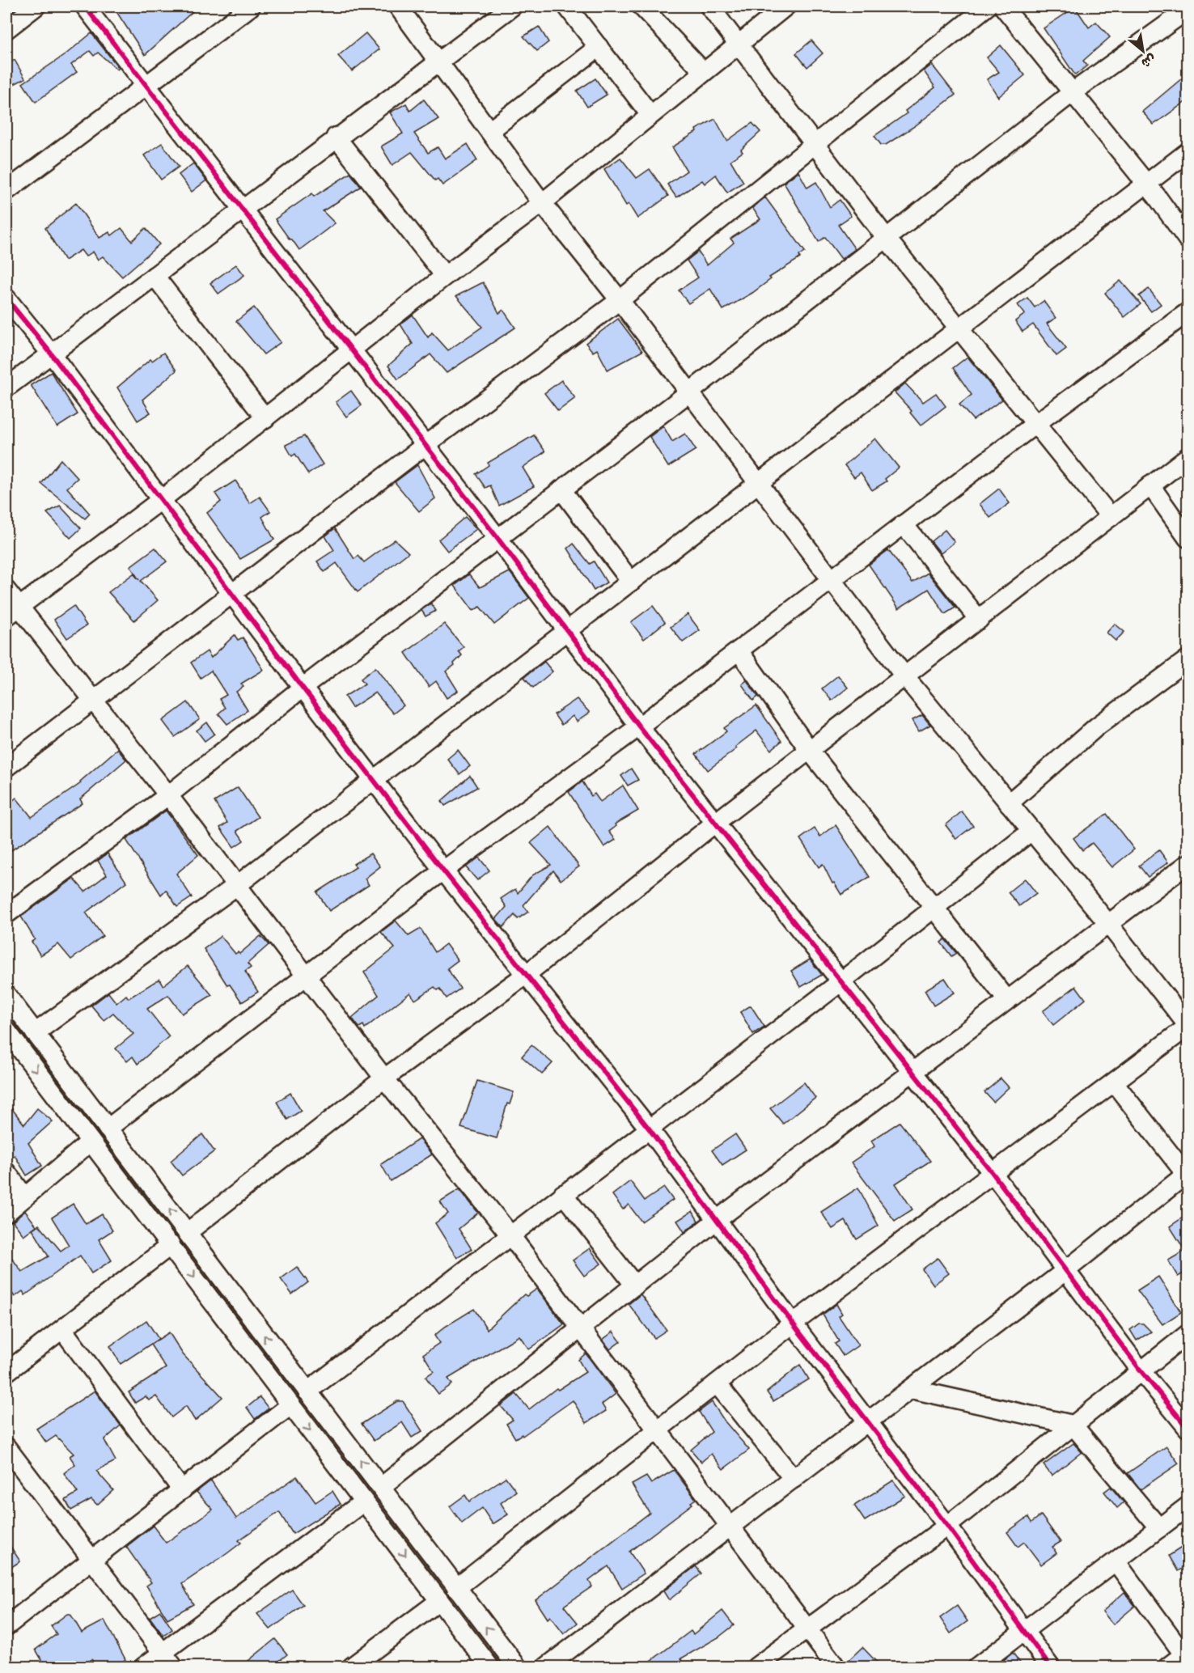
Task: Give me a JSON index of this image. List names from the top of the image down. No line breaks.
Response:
{"north":"bottom right"}
